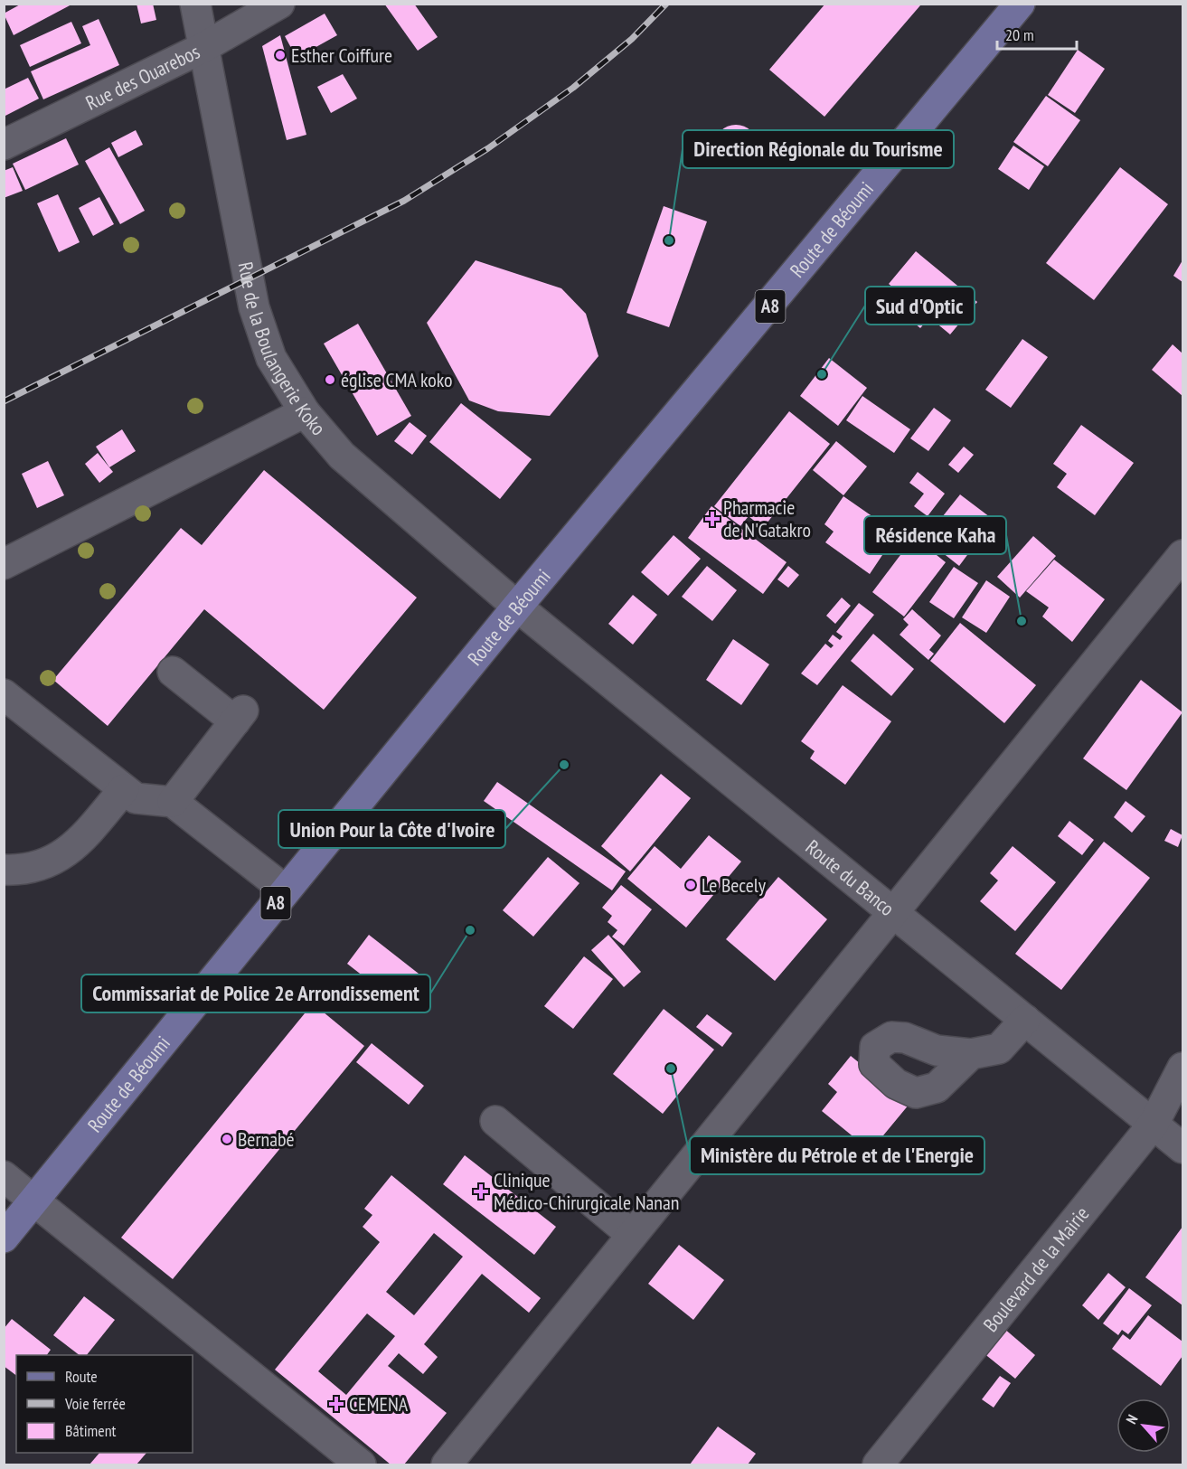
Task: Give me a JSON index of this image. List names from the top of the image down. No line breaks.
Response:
{"streets":{"main road":["Route de Béoumi","A8"],"street":["Rue des Ouarebos","Rue de la Boulangerie Koko","Route du Banco","Boulevard de la Mairie"]},"crossings":[["Rue des Ouarebos","Rue de la Boulangerie Koko"],["Route de Béoumi","Rue de la Boulangerie Koko"],["Route de Béoumi","Route du Banco"],["Rue de la Boulangerie Koko","Route du Banco"],["Route du Banco","Boulevard de la Mairie"]],"places":{"other":["Esther Coiffure","Direction Régionale du Tourisme","Sud d'Optic","église CMA koko","Résidence Kaha","Union Pour la Côte d'Ivoire","Le Becely","Commissariat de Police 2e Arrondissement","Ministère du Pétrole et de l'Energie","Bernabé"],"health":["Pharmacie de N'Gatakro","Clinique Médico-Chirurgicale Nanan","CEMENA"]},"legend":["Route","Voie ferrée","Bâtiment"],"scale_bar":"20 m","north":"top left"}
